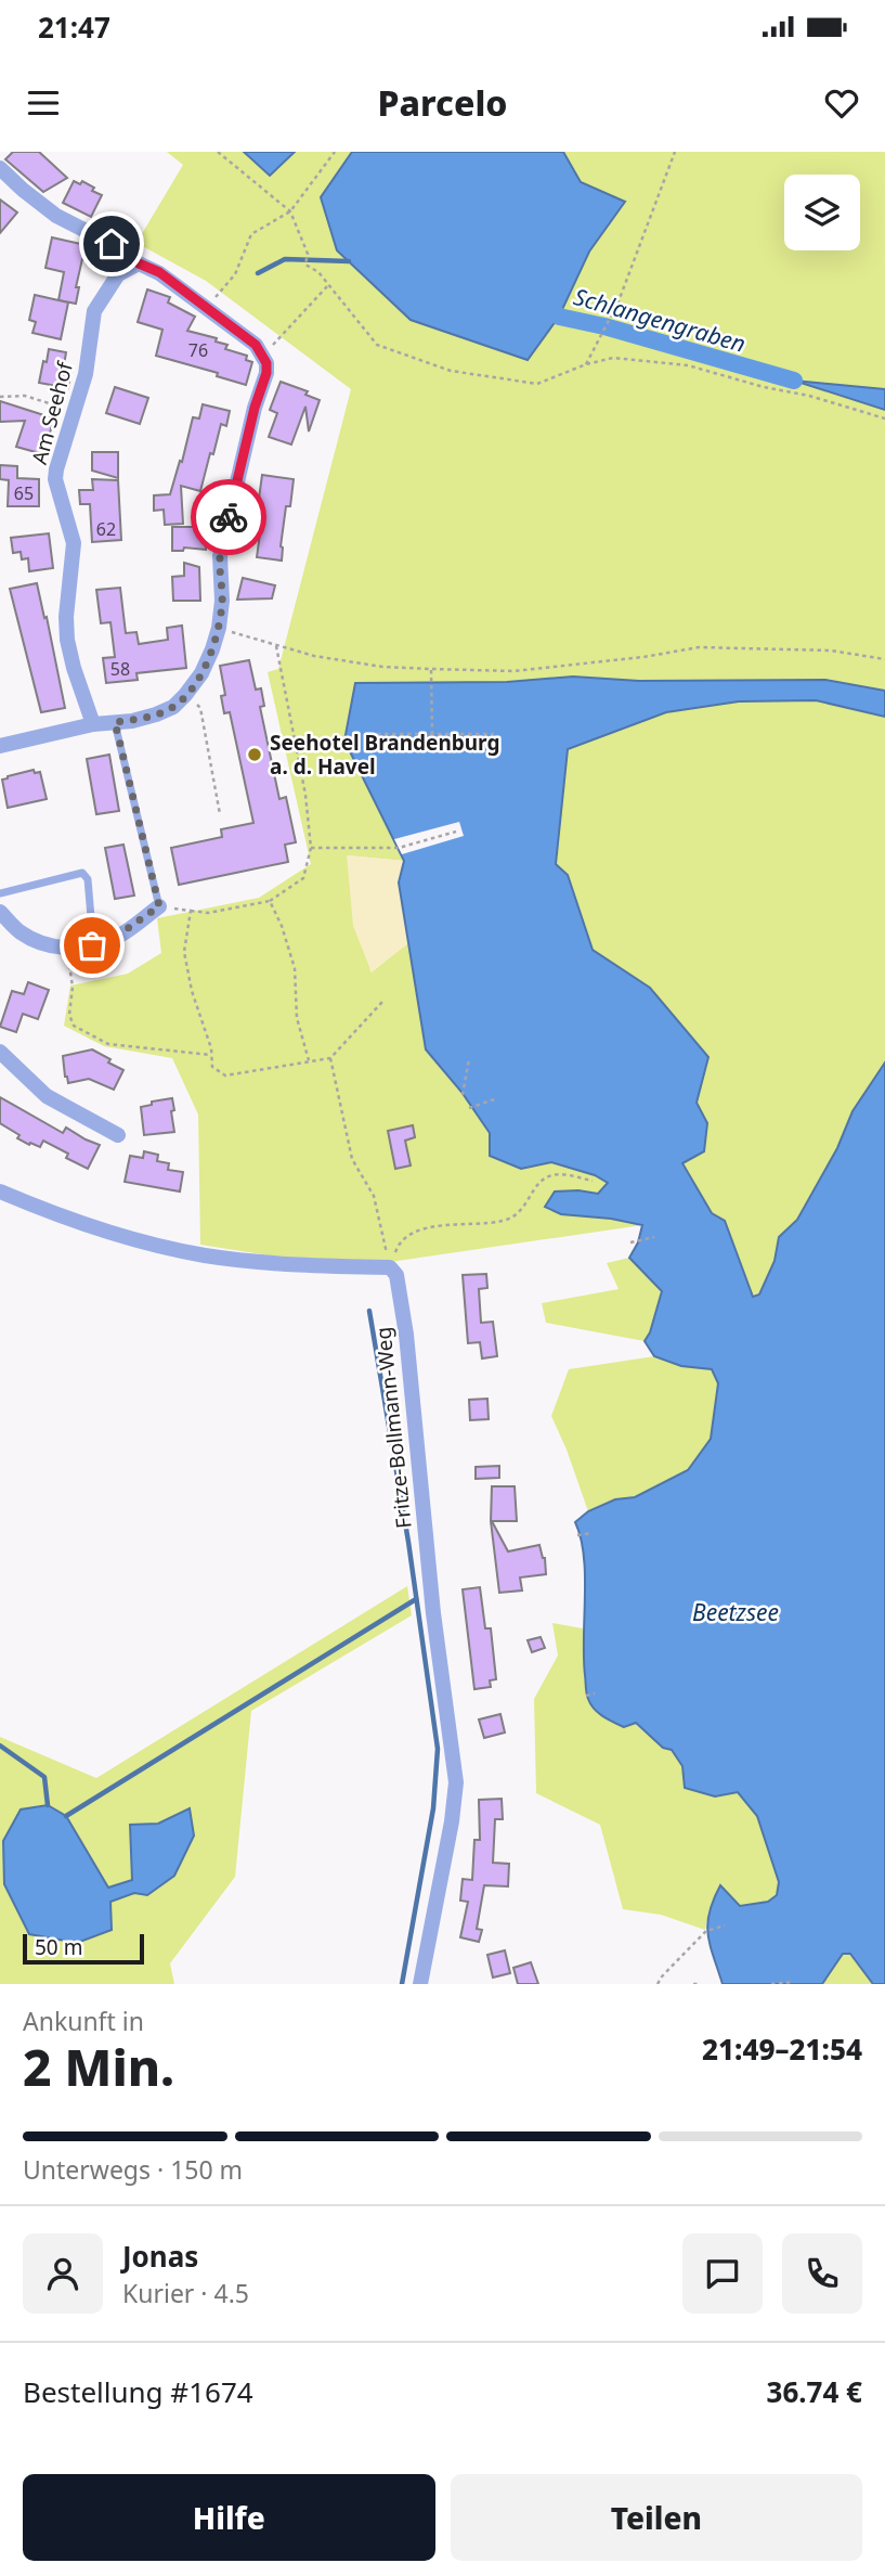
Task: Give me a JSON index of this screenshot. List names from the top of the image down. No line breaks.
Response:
{"streets":{"street":["Am Seehof","Fritze-Bollmann-Weg"]},"water":["Schlangengraben","Beetzsee"],"places":["Seehotel Brandenburg a. d. Havel"],"house_numbers":["76","65","62","58"],"scale_bar":"50 m","page":{"status":"21:47","header":"Parcelo","scale":"50 m","heading":["2 Min.","Ankunft in","21:49–21:54"],"panel":["Jonas","Kurier · 4.5","Bestellung #1674","36.74 €"],"bar":"Unterwegs · 150 m","buttons":["Hilfe","Teilen"]}}
